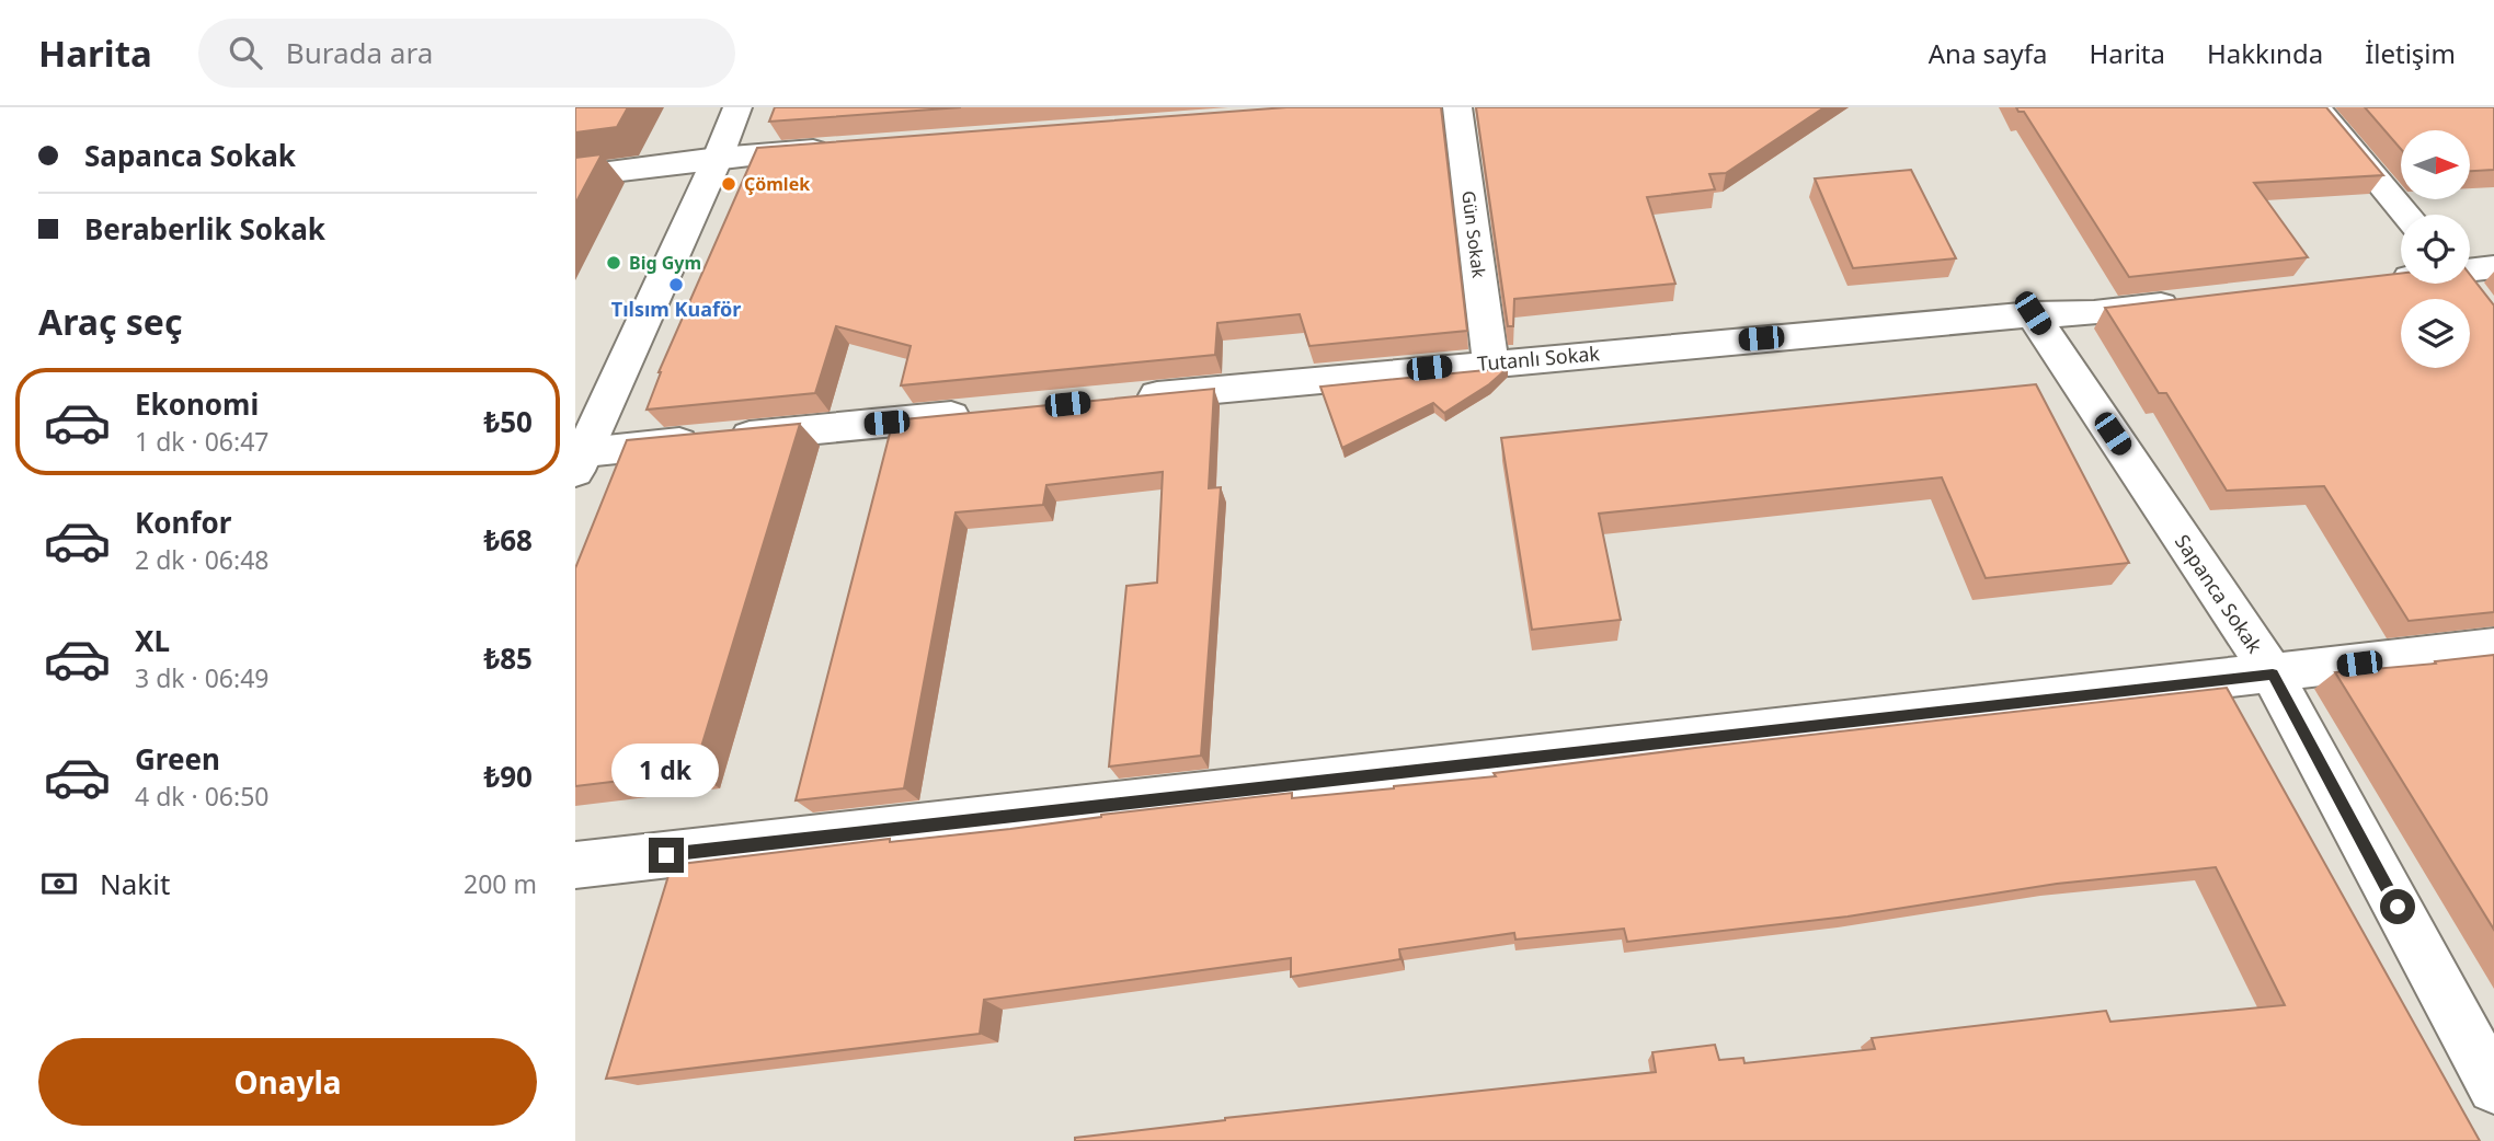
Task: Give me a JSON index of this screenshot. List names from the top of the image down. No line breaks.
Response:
{"streets":{"street":["Gün Sokak","Tutanlı Sokak","Sapanca Sokak"]},"crossings":[["Gün Sokak","Tutanlı Sokak"],["Tutanlı Sokak","Sapanca Sokak"]],"places":["Çömlek","Big Gym","Tılsım Kuaför"],"north":"right","page":{"header":"Harita","search":"Burada ara","nav":["Ana sayfa","Harita","Hakkında","İletişim"],"banner":["Sapanca Sokak","Beraberlik Sokak"],"heading":"Araç seç","list":[{"name":"Ekonomi","note":"1 dk · 06:47","value":"₺50"},{"name":"Konfor","note":"2 dk · 06:48","value":"₺68"},{"name":"XL","note":"3 dk · 06:49","value":"₺85"},{"name":"Green","note":"4 dk · 06:50","value":"₺90"}],"bubble":"1 dk","pay":["Nakit","200 m"],"buttons":"Onayla"}}
